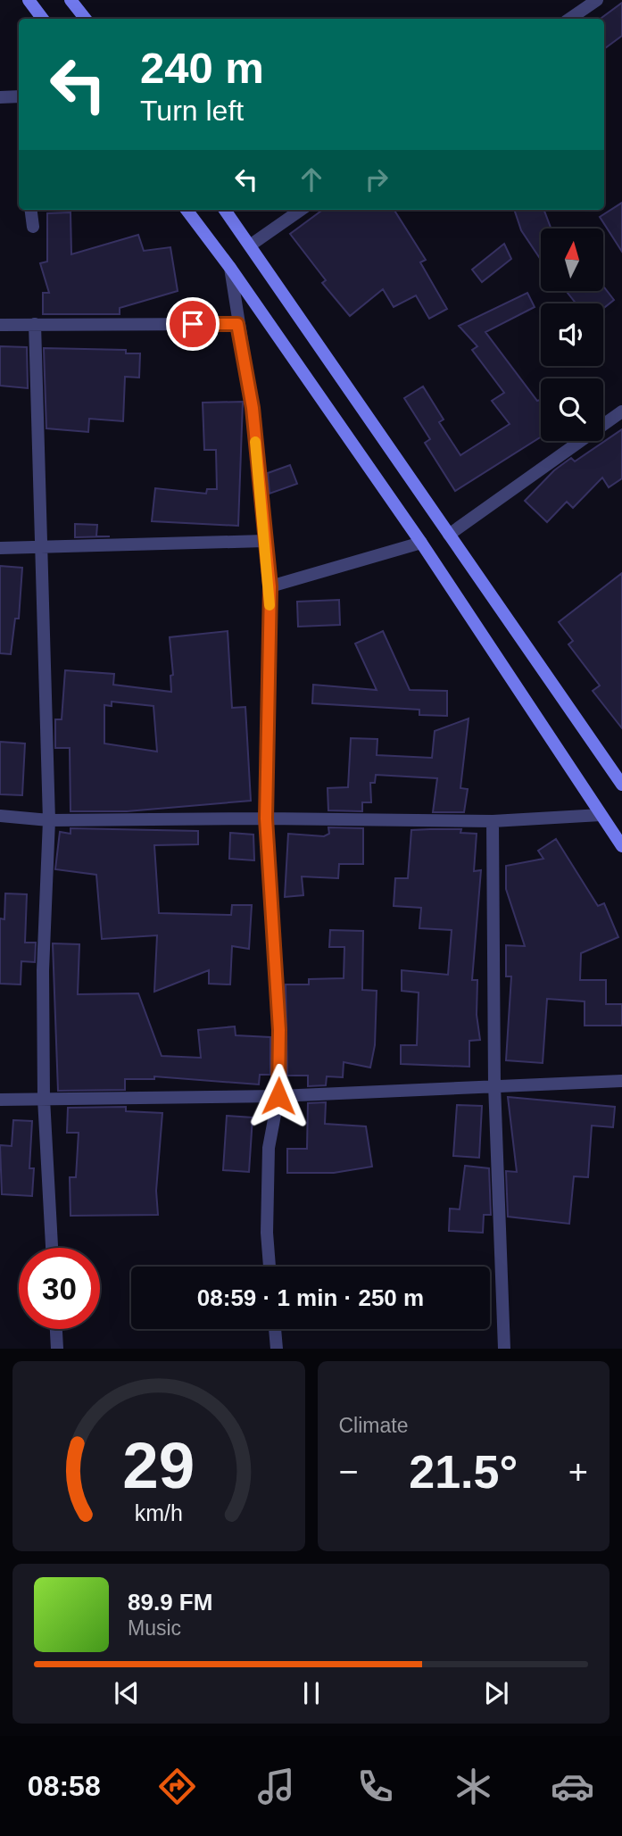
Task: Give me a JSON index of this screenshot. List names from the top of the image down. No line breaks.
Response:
{"north":"top","page":{"turn":["240 m","Turn left"],"limit":"30","trip":"08:59 · 1 min · 250 m","tile":"Climate","heat":["−","21.5°","+"],"song":["89.9 FM","Music"],"tabs":"08:58","gauge":["29","km/h"]}}
